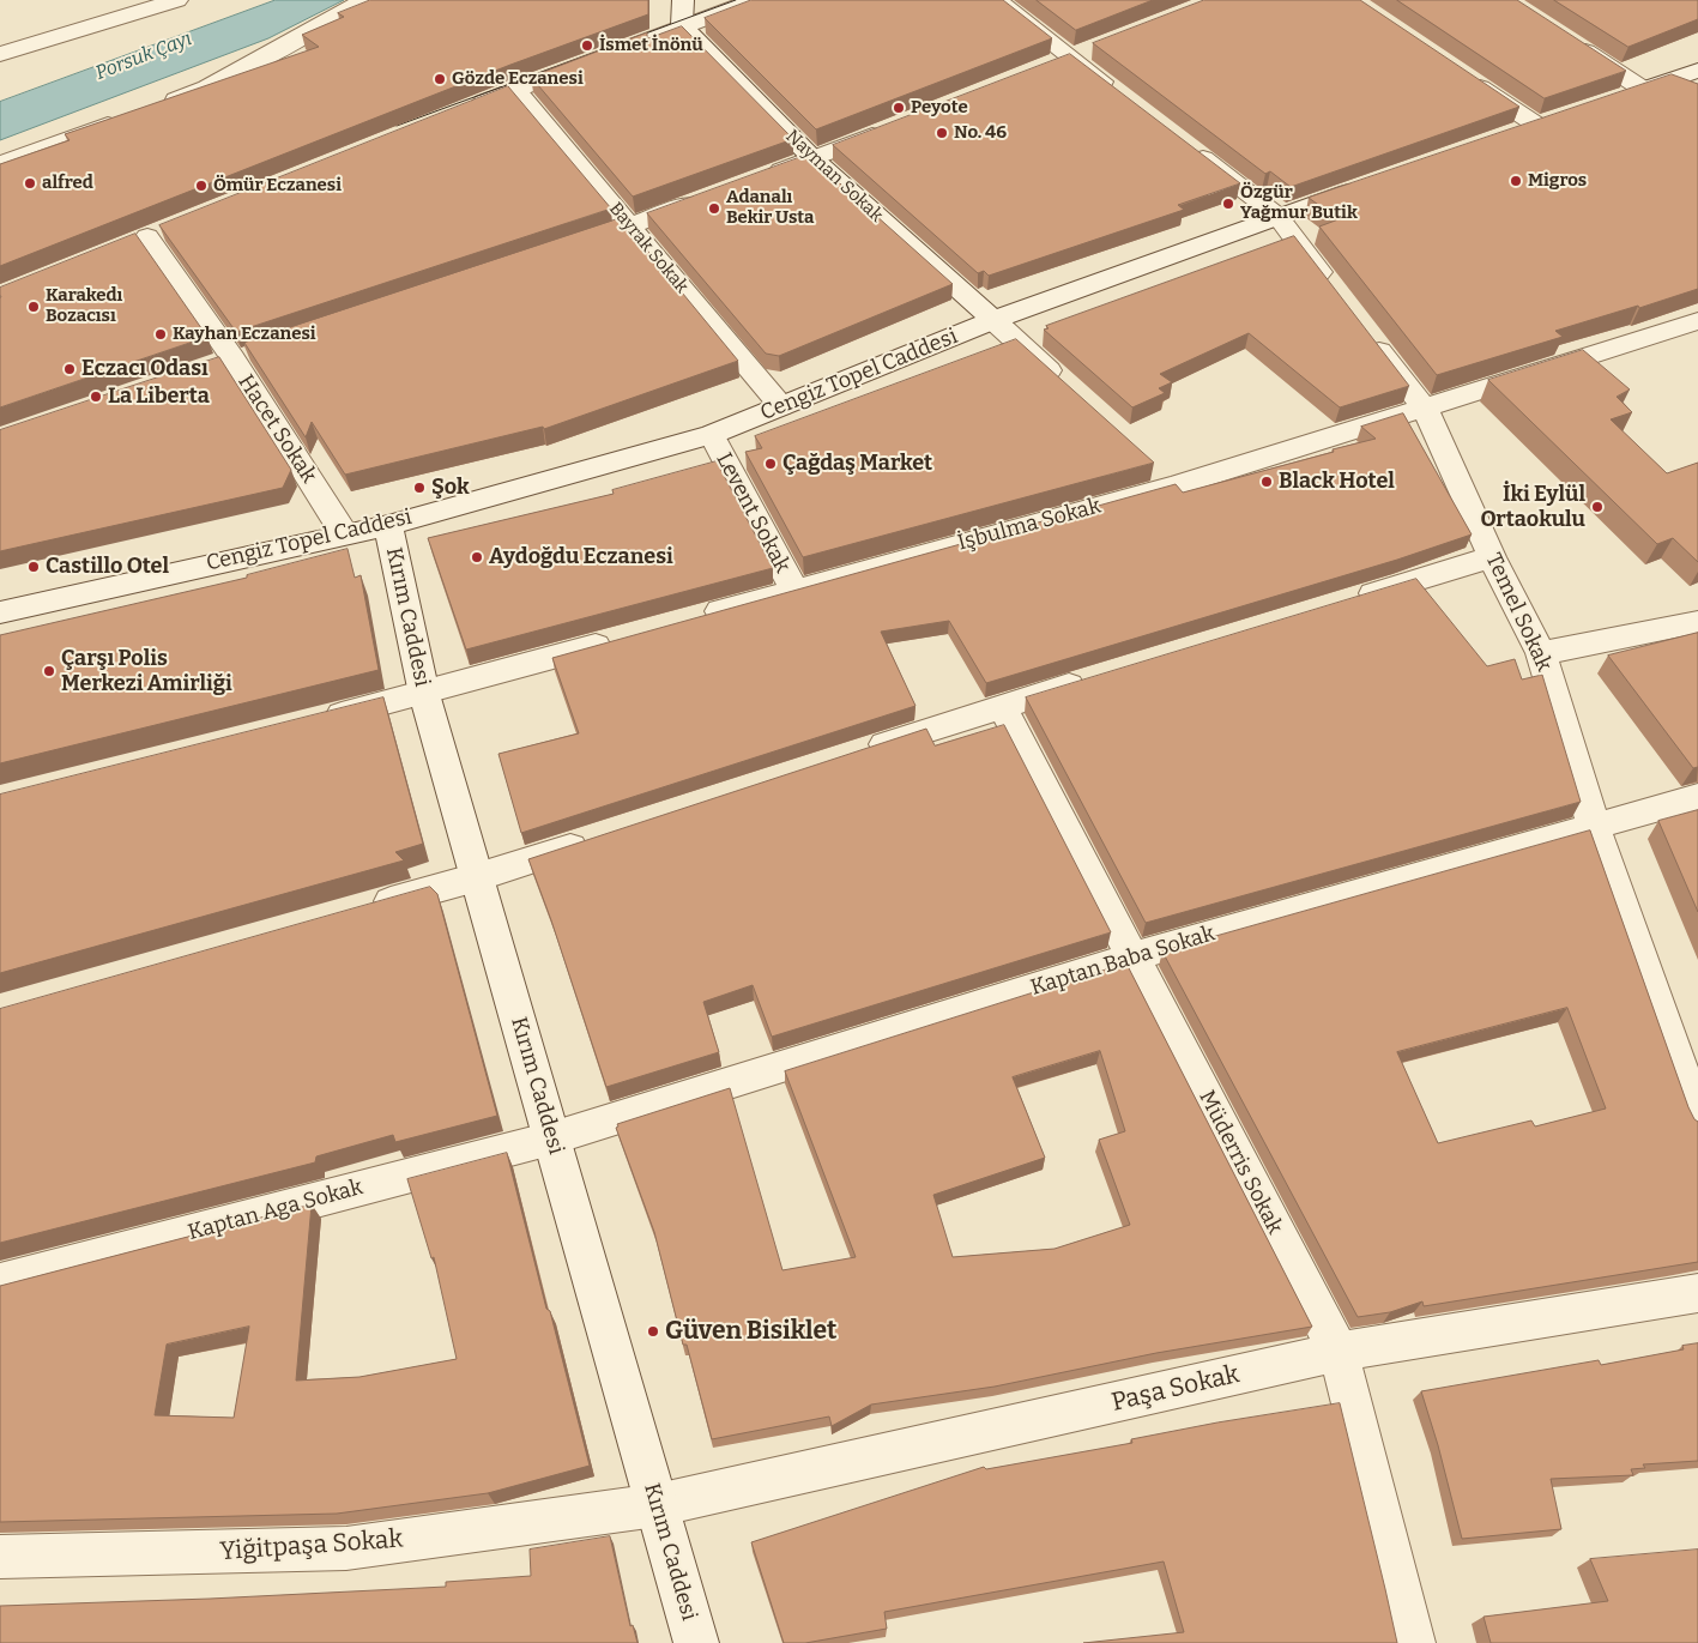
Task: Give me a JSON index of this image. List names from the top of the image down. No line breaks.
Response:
{"streets":{"street":["Nayman Sokak","Bayrak Sokak","Cengiz Topel Caddesi","Hacet Sokak","Levent Sokak","İşbulma Sokak","Temel Sokak","Kırım Caddesi","Kaptan Baba Sokak","Müderris Sokak","Kaptan Aga Sokak","Paşa Sokak","Yiğitpaşa Sokak"]},"crossings":[["Nayman Sokak","Cengiz Topel Caddesi"],["Bayrak Sokak","Cengiz Topel Caddesi"],["Cengiz Topel Caddesi","Hacet Sokak"],["Cengiz Topel Caddesi","Levent Sokak"],["Cengiz Topel Caddesi","Kırım Caddesi"],["Levent Sokak","İşbulma Sokak"],["İşbulma Sokak","Temel Sokak"],["Temel Sokak","Kaptan Baba Sokak"],["Kırım Caddesi","Kaptan Baba Sokak"],["Kırım Caddesi","Kaptan Aga Sokak"],["Kırım Caddesi","Paşa Sokak"],["Kırım Caddesi","Yiğitpaşa Sokak"],["Kaptan Baba Sokak","Müderris Sokak"],["Kaptan Baba Sokak","Kaptan Aga Sokak"],["Müderris Sokak","Paşa Sokak"],["Paşa Sokak","Yiğitpaşa Sokak"]],"water":["Porsuk Çayı"],"places":["İsmet İnönü","Gözde Eczanesi","Peyote","No. 46","Migros","alfred","Ömür Eczanesi","Özgür Yağmur Butik","Adanalı Bekir Usta","Karakedı Bozacısı","Kayhan Eczanesi","Eczacı Odası","La Liberta","Çağdaş Market","Black Hotel","Şok","İki Eylül Ortaokulu","Aydoğdu Eczanesi","Castillo Otel","Çarşı Polis Merkezi Amirliği","Güven Bisiklet"]}
